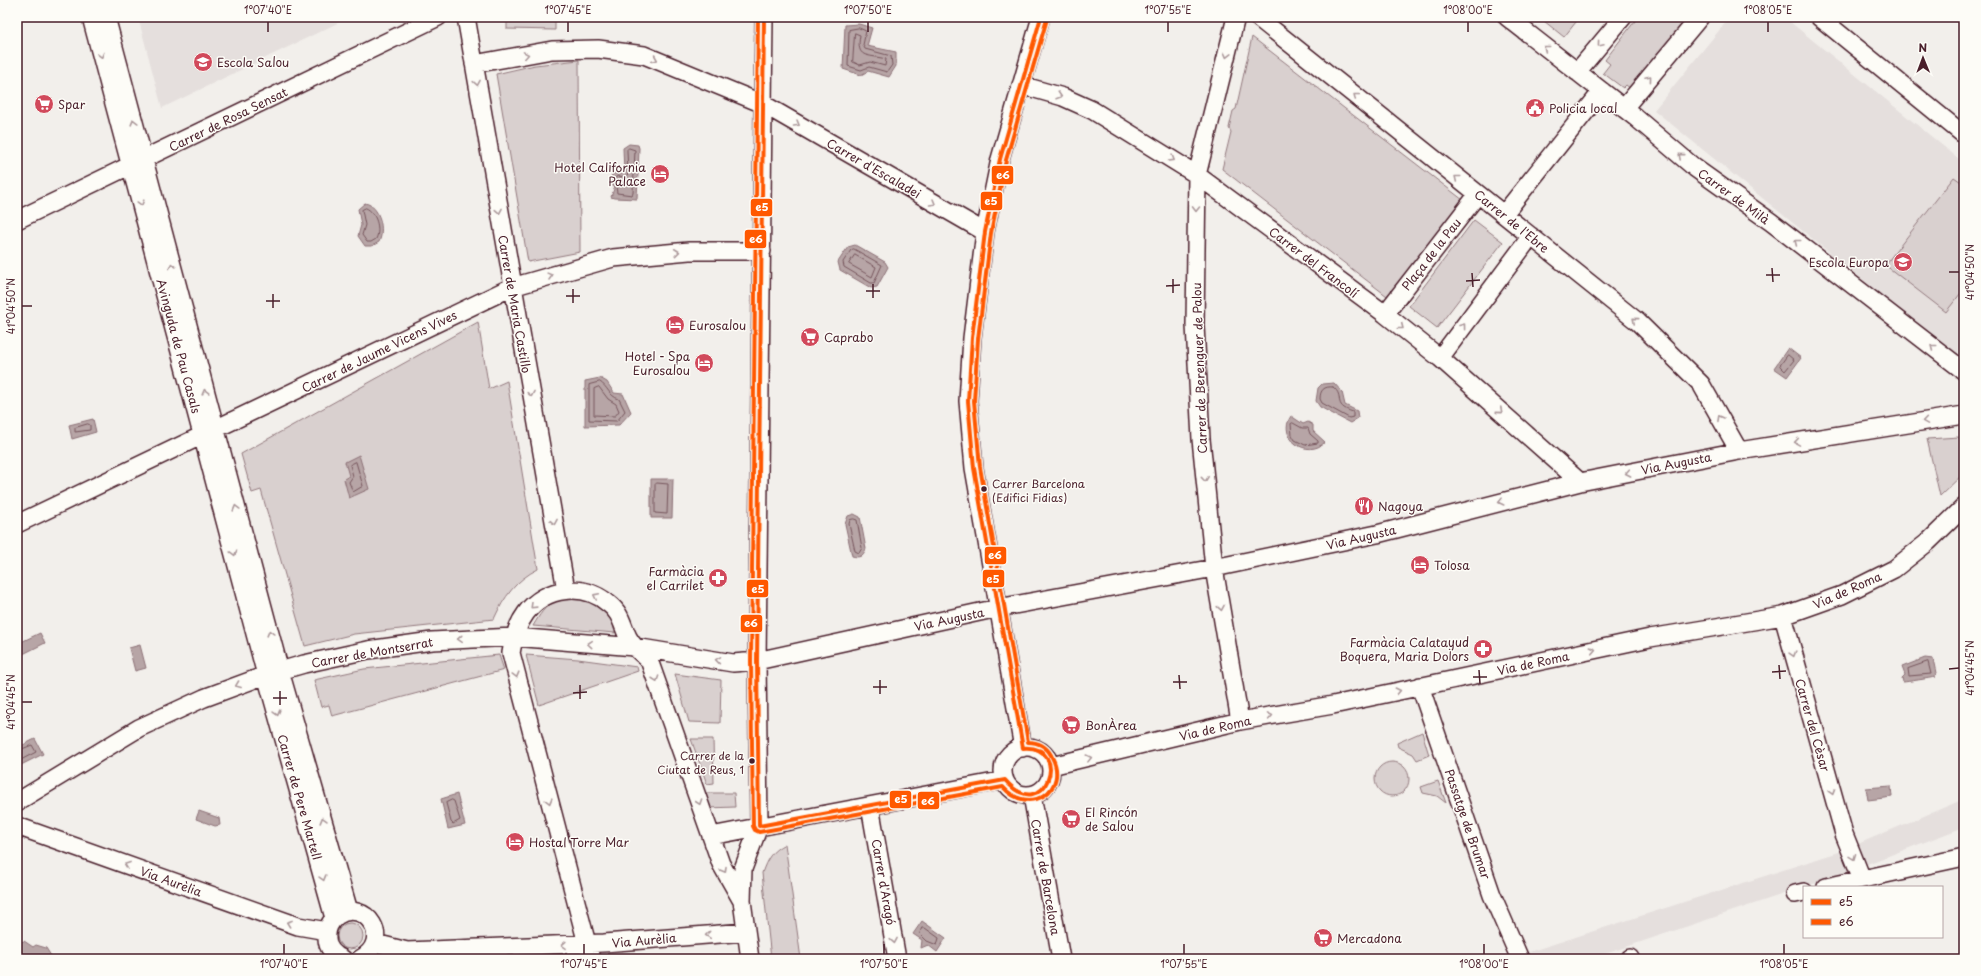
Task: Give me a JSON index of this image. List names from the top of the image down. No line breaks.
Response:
{"streets":{"street":["Carrer de Rosa Sensat","Carrer d'Escaladei","Carrer de Milà","Carrer de l'Ebre","Plaça de la Pau","Carrer del Francolí","Carrer de Maria Castillo","Avinguda de Pau Casals","Carrer de Jaume Vicens Vives","Carrer de Berenguer de Palou","Via Augusta","Via de Roma","Carrer de Montserrat","Carrer del Cèsar","Carrer de Pere Martell","Passatge de Brumar","Carrer de Barcelona","Via Aurèlia","Carrer d'Aragó"]},"crossings":[["Carrer de Rosa Sensat","Avinguda de Pau Casals"],["Carrer d'Escaladei","Carrer de Maria Castillo"],["Carrer de l'Ebre","Plaça de la Pau"],["Carrer de l'Ebre","Via Augusta"],["Plaça de la Pau","Carrer del Francolí"],["Carrer del Francolí","Carrer de Berenguer de Palou"],["Carrer del Francolí","Via Augusta"],["Carrer de Maria Castillo","Carrer de Jaume Vicens Vives"],["Avinguda de Pau Casals","Carrer de Jaume Vicens Vives"],["Avinguda de Pau Casals","Carrer de Montserrat"],["Avinguda de Pau Casals","Carrer de Pere Martell"],["Carrer de Berenguer de Palou","Via Augusta"],["Carrer de Berenguer de Palou","Via de Roma"],["Via Augusta","Carrer de Montserrat"],["Via de Roma","Carrer del Cèsar"],["Via de Roma","Passatge de Brumar"],["Via de Roma","Carrer de Barcelona"],["Carrer de Montserrat","Carrer de Pere Martell"],["Carrer de Pere Martell","Via Aurèlia"]],"one_way":["Carrer d'Escaladei","Carrer de Milà","Carrer de l'Ebre","Carrer del Francolí","Carrer de Maria Castillo","Carrer de Berenguer de Palou","Via Augusta","Via de Roma","Carrer de Montserrat","Carrer del Cèsar","Via Aurèlia"],"places":{"school or university":["Escola Salou","Escola Europa"],"supermarket":["Spar","Caprabo","BonÀrea","El Rincón de Salou","Mercadona"],"public building":["Policia local"],"hotel":["Hotel California Palace","Eurosalou","Hotel - Spa Eurosalou","Tolosa","Hostal Torre Mar"],"other":["Carrer Barcelona (Edifici Fidias)","Carrer de la Ciutat de Reus, 1"],"restaurant":["Nagoya"],"pharmacy":["Farmàcia el Carrilet","Farmàcia Calatayud Boquera, Maria Dolors"]},"lines":["transit line e5","transit line e6"],"legend":["e5","e6"],"north":"top","coordinates":["1°07'40\"E","1°07'45\"E","1°07'50\"E","1°07'55\"E","1°08'00\"E","1°08'05\"E","41°04'50\"N","41°04'45\"N"]}
